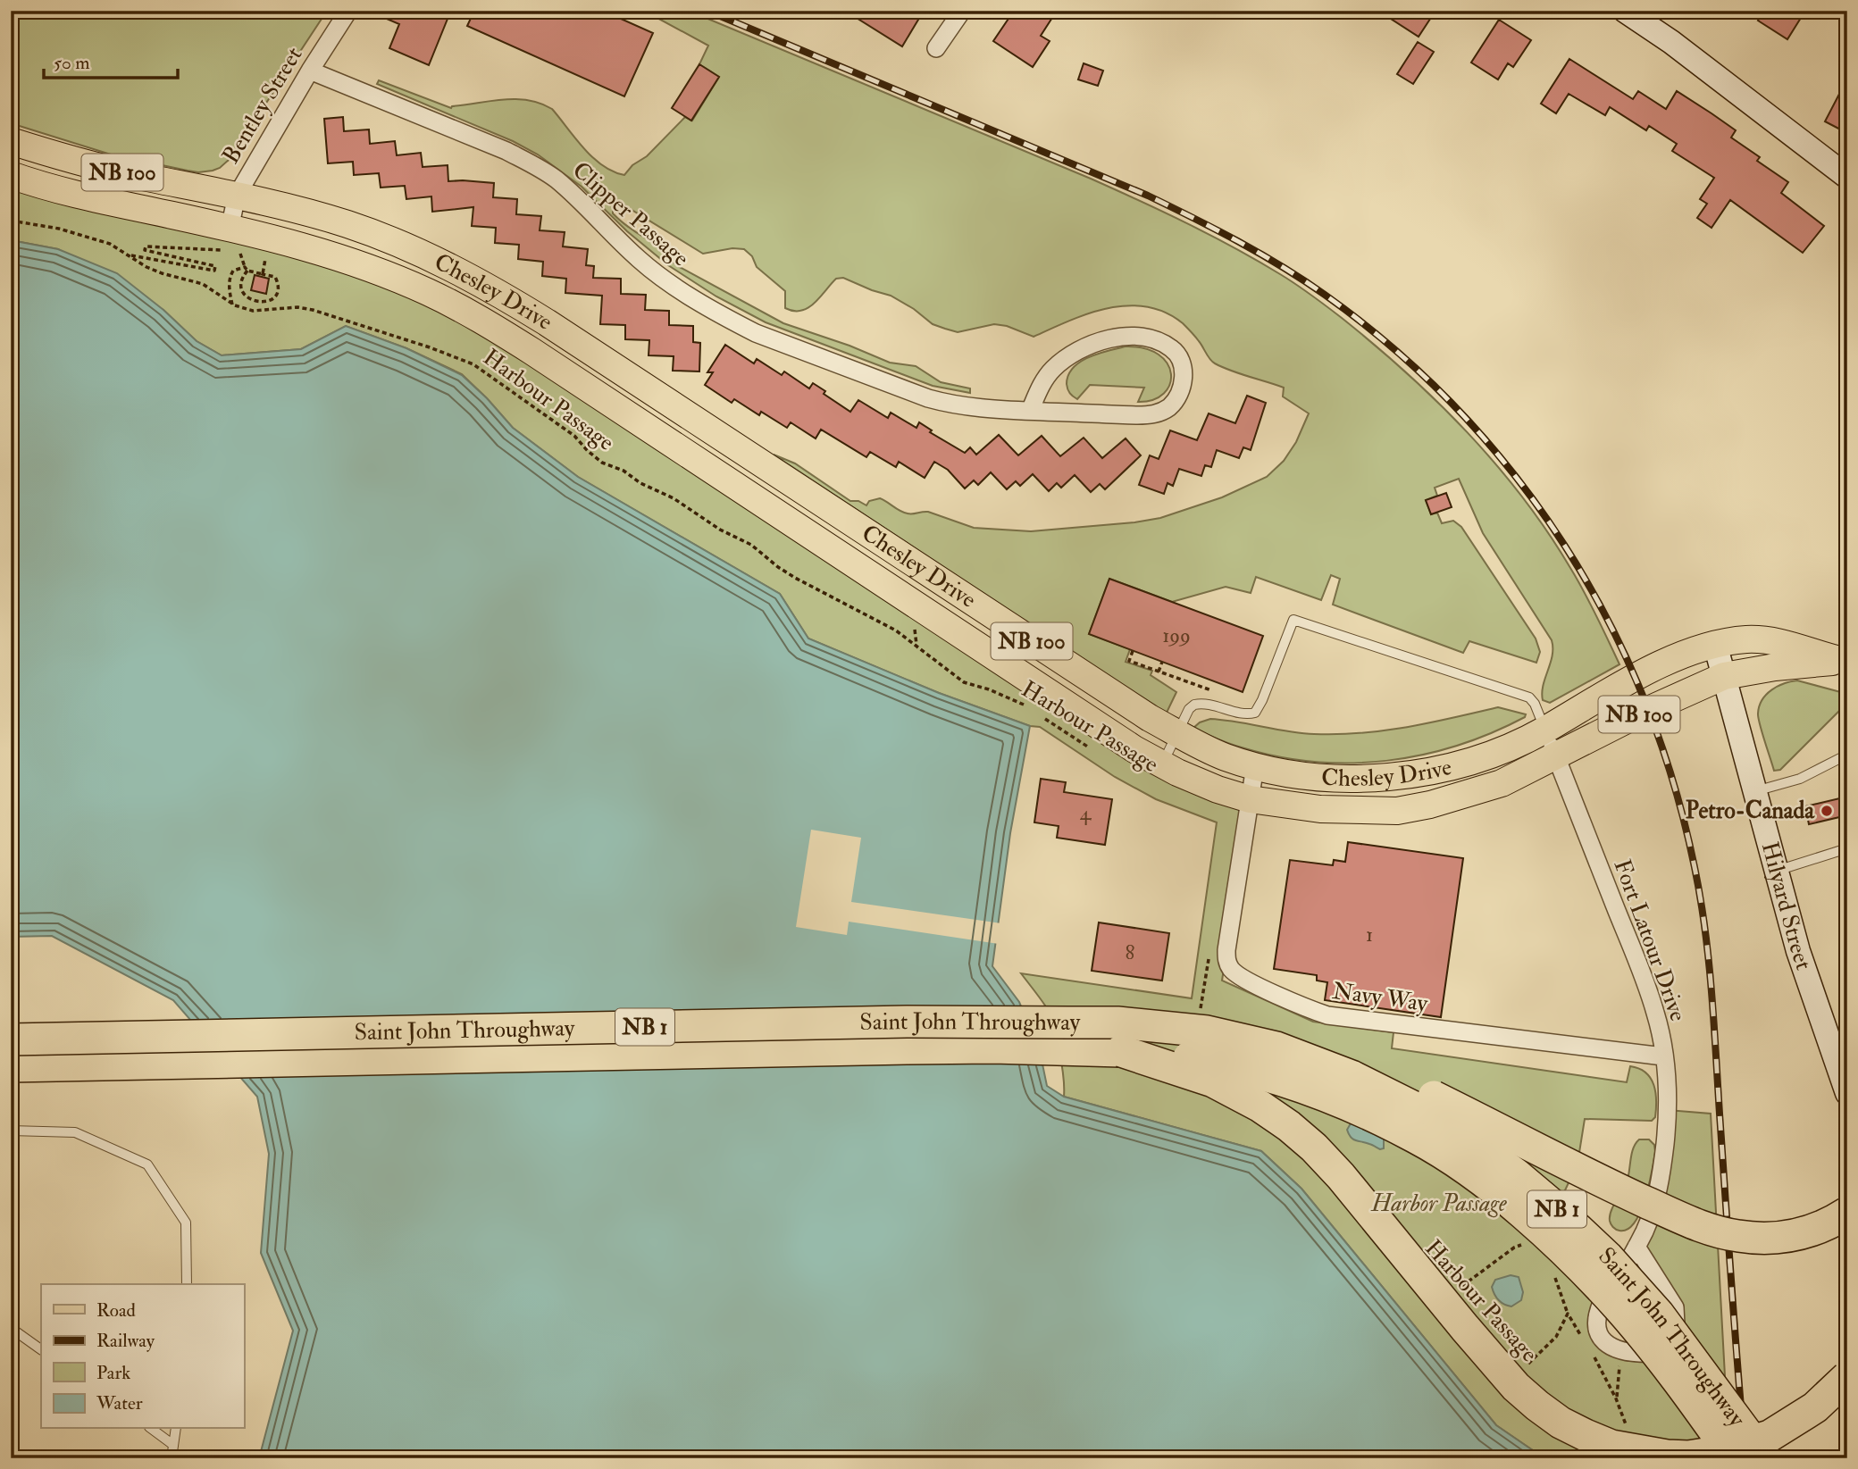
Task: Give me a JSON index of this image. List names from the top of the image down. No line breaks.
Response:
{"streets":{"highway":["Saint John Throughway","NB 1"],"main road":["NB 100","Chesley Drive","Hilyard Street"],"street":["Bentley Street","Clipper Passage","Fort Latour Drive","Navy Way"],"path":["Harbour Passage"]},"crossings":[["Bentley Street","Clipper Passage"],["Bentley Street","Chesley Drive"],["Chesley Drive","Hilyard Street"],["Chesley Drive","Fort Latour Drive"],["Chesley Drive","Navy Way"],["Fort Latour Drive","Navy Way"]],"parks":["Harbor Passage"],"places":["Petro-Canada"],"house_numbers":["199","4","1","8"],"legend":["Road","Railway","Park","Water"],"scale_bar":"50 m"}
